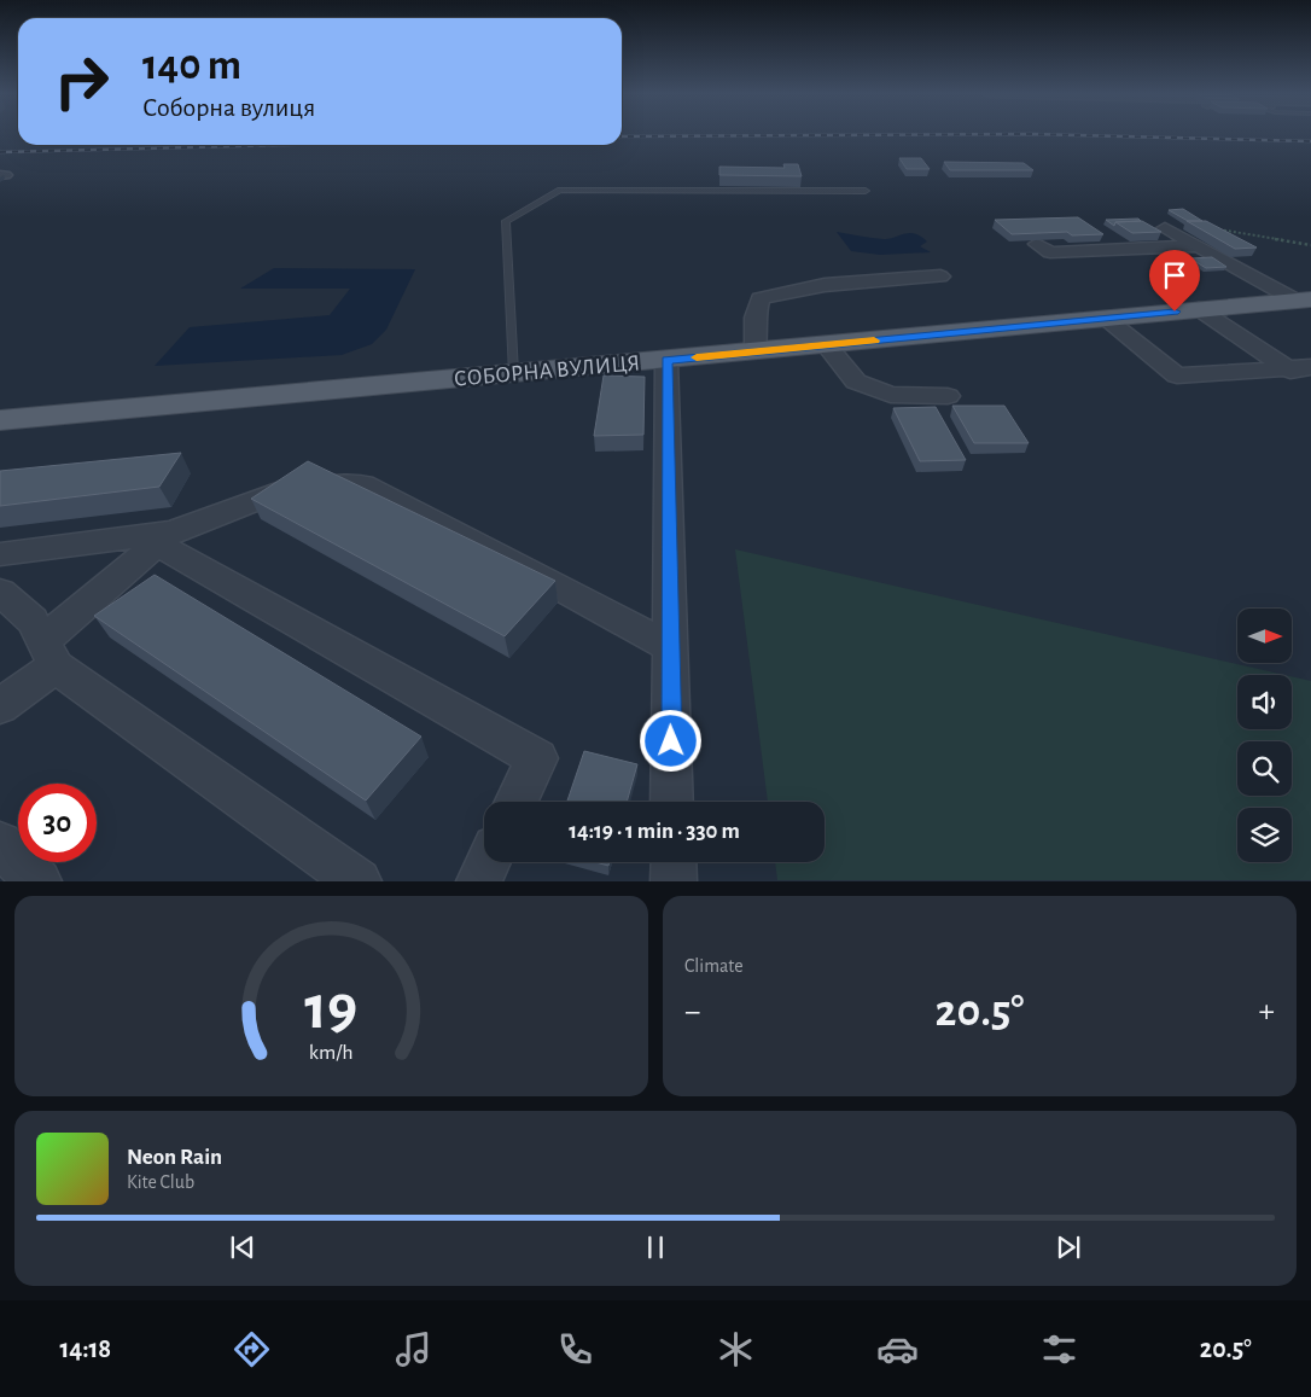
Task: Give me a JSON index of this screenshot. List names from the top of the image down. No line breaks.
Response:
{"streets":{"main road":["СОБОРНА ВУЛИЦЯ"]},"north":"right","page":{"turn":["140 m","Соборна вулиця"],"limit":"30","trip":"14:19 · 1 min · 330 m","tile":"Climate","heat":["−","20.5°","+"],"song":["Neon Rain","Kite Club"],"tabs":["14:18","20.5°"],"gauge":["19","km/h"]}}
